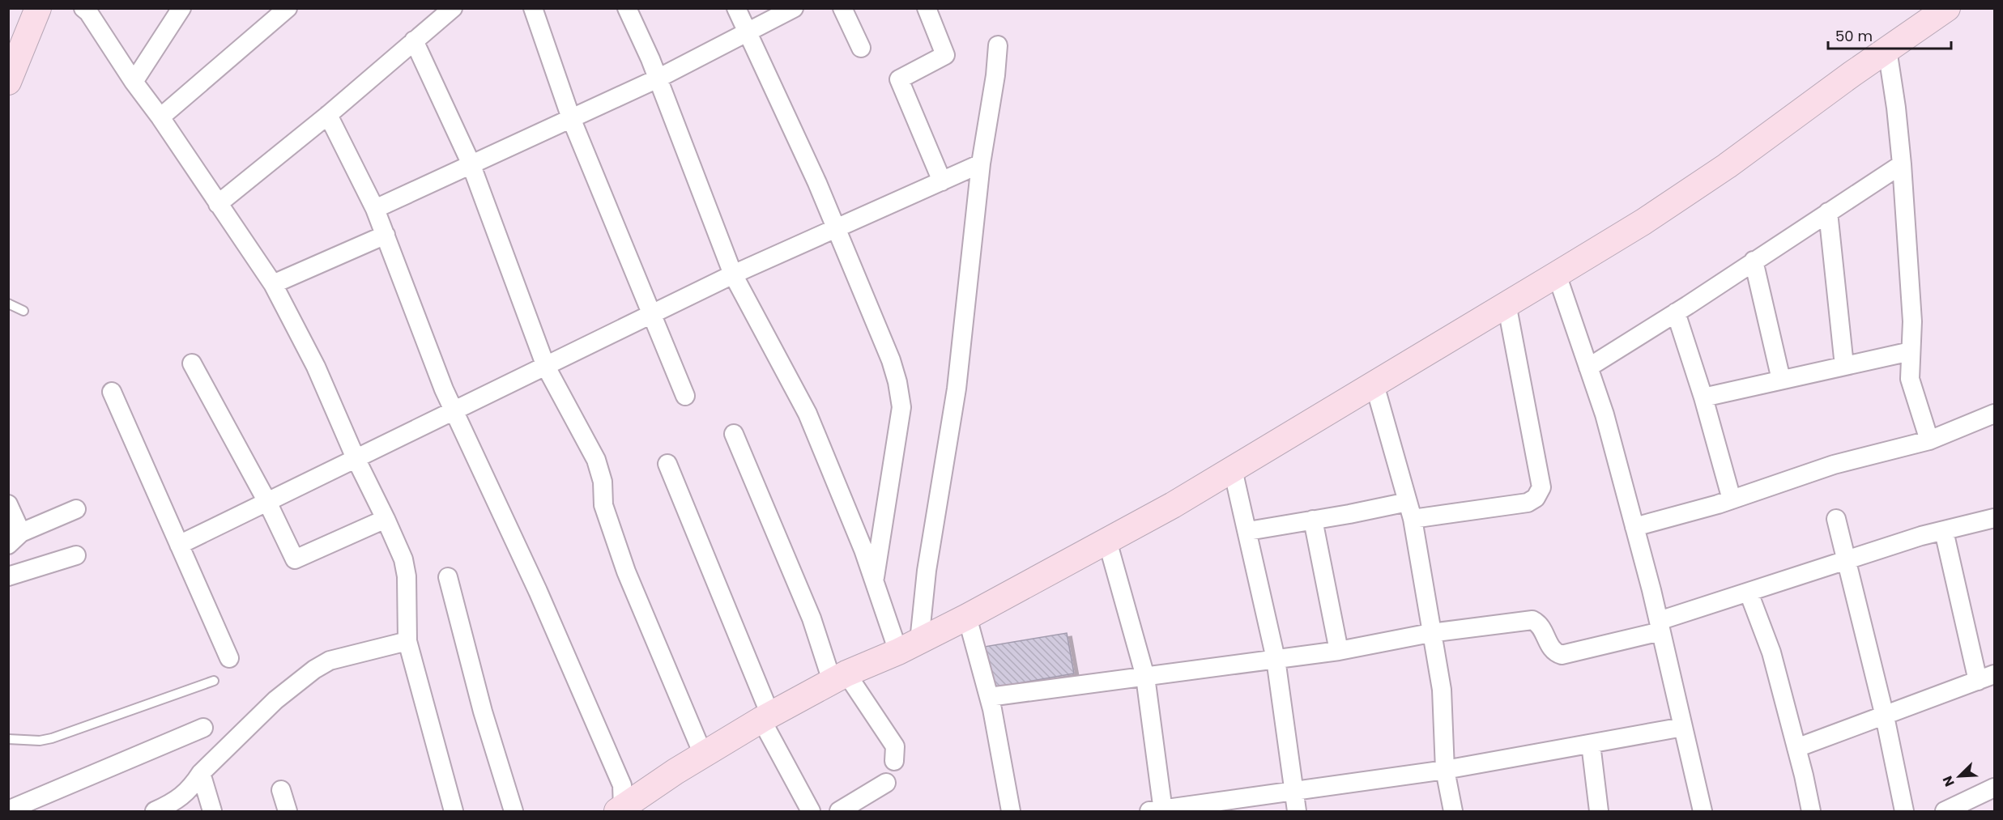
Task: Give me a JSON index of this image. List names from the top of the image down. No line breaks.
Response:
{"scale_bar":"50 m","north":"bottom left"}
